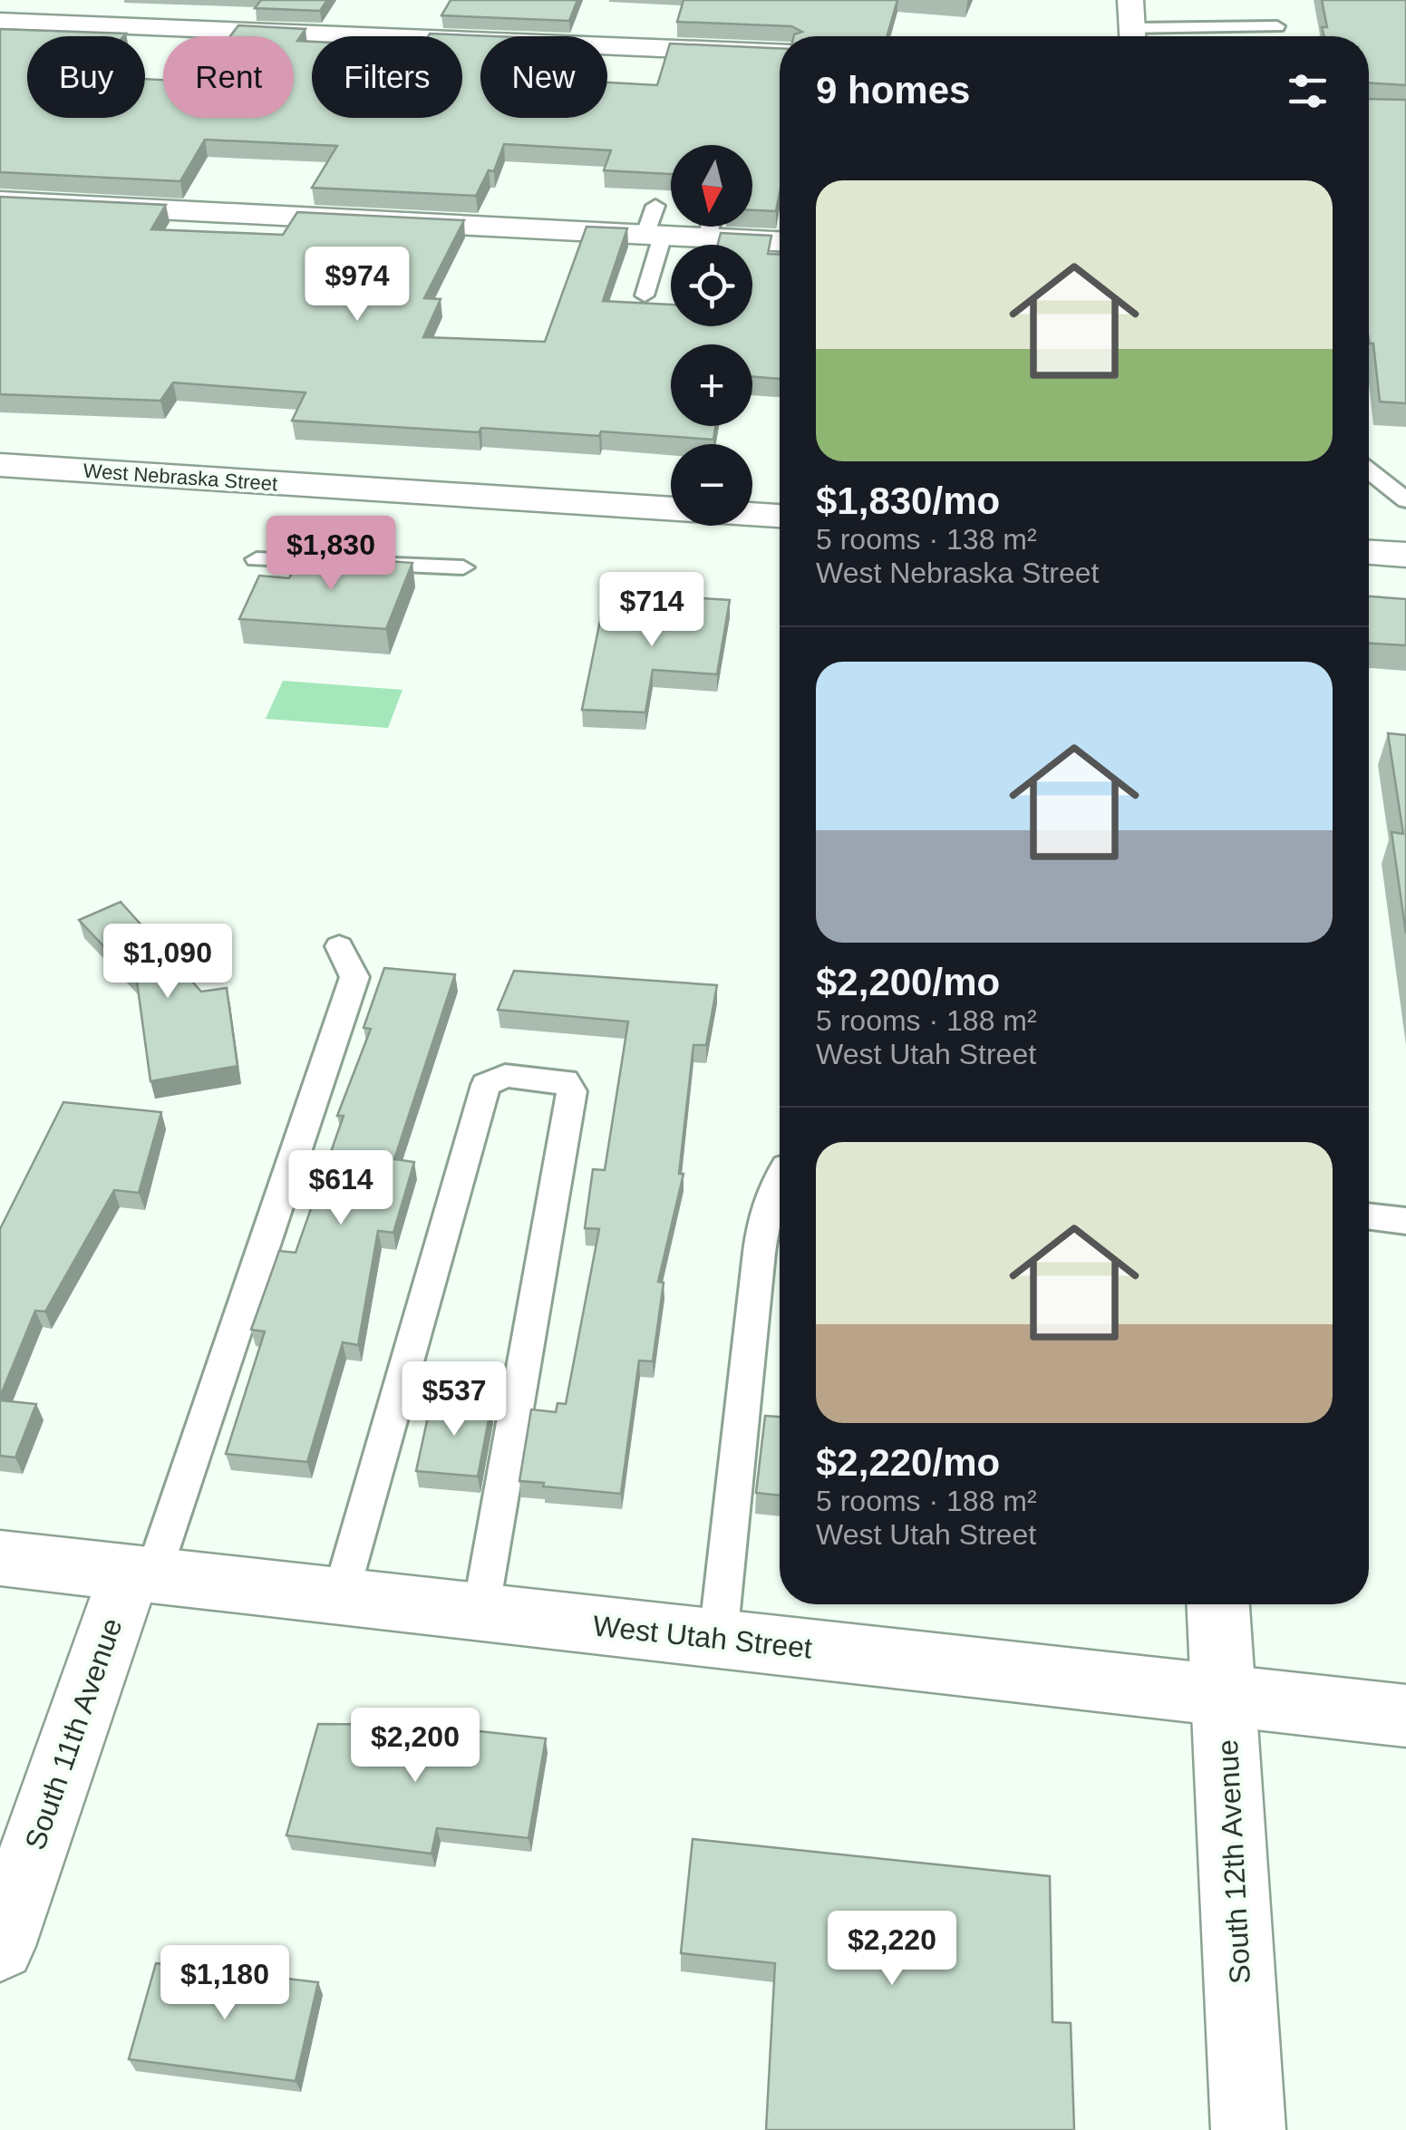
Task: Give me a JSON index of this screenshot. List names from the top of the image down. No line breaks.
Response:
{"streets":{"street":["West Nebraska Street","West Utah Street","South 11th Avenue","South 12th Avenue"]},"crossings":[["West Utah Street","South 11th Avenue"],["West Utah Street","South 12th Avenue"]],"north":"bottom","page":{"chip":["Buy","Rent","Filters","New"],"heading":"9 homes","map_buttons":["+","−"],"list":[{"name":"$1,830/mo","note":"5 rooms · 138 m² · West Nebraska Street"},{"name":"$2,200/mo","note":"5 rooms · 188 m² · West Utah Street"},{"name":"$2,220/mo","note":"5 rooms · 188 m² · West Utah Street"}],"price":["$974","$1,830","$714","$1,090","$614","$537","$2,200","$2,220","$1,180"]}}
